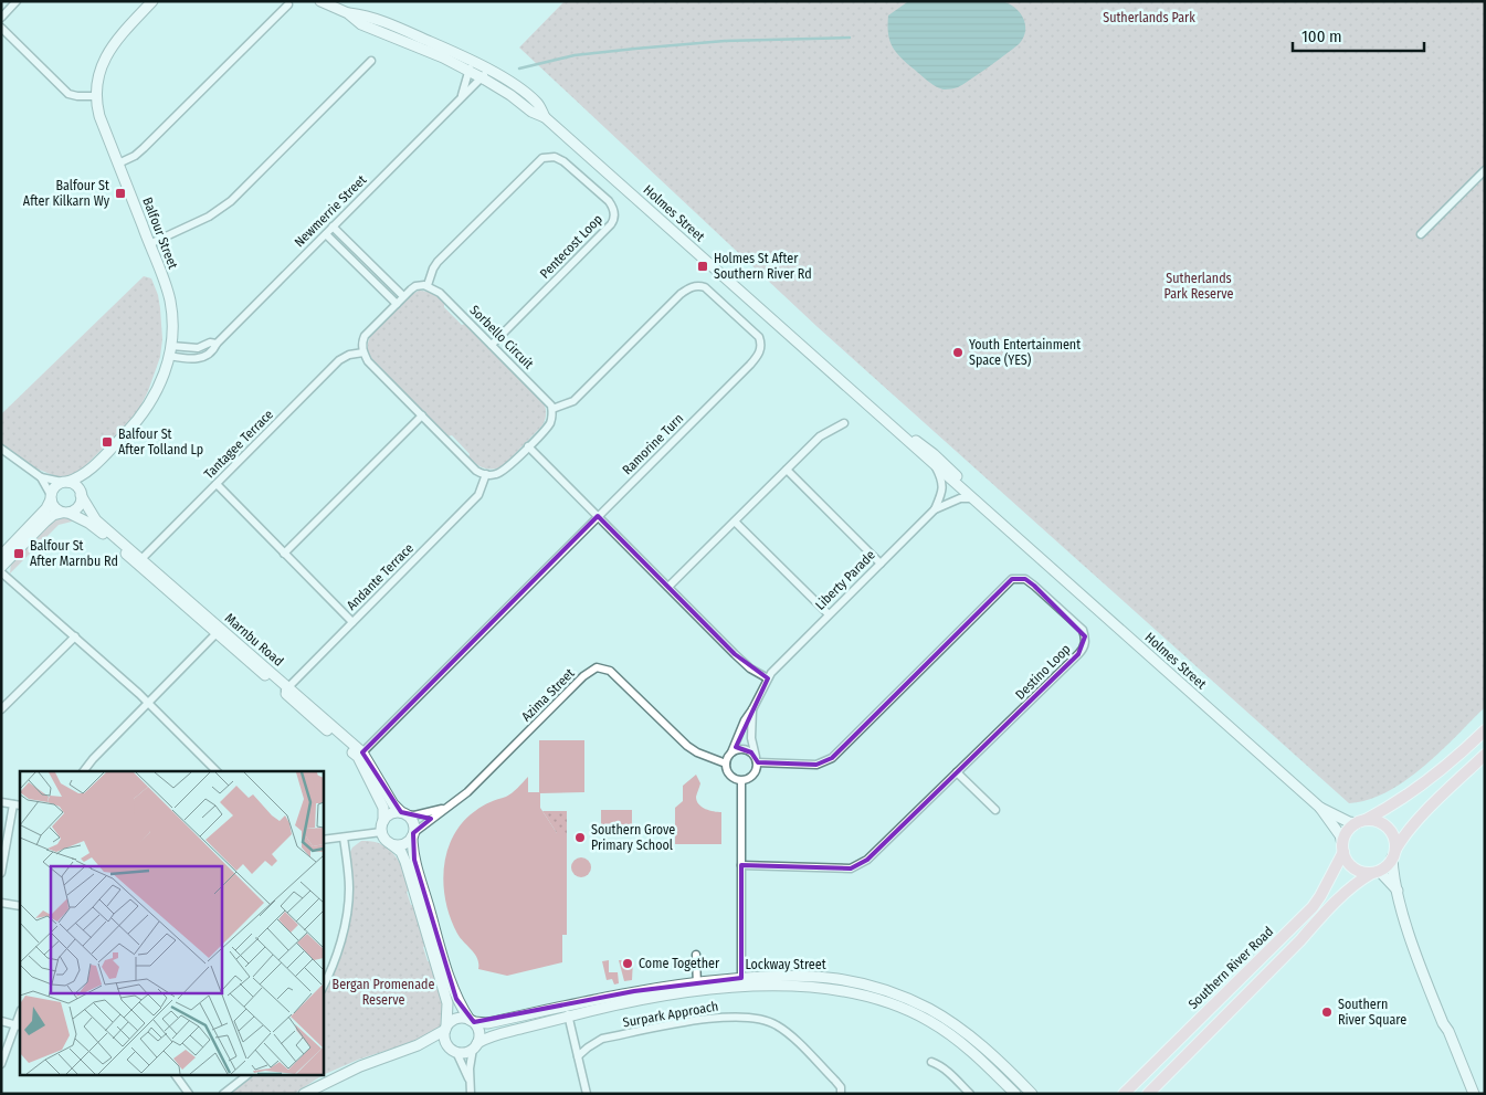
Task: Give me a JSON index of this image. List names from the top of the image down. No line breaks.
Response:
{"streets":{"main road":["Southern River Road"],"street":["Newmerrie Street","Holmes Street","Balfour Street","Pentecost Loop","Sorbello Circuit","Tantagee Terrace","Ramorine Turn","Andante Terrace","Liberty Parade","Marnbu Road","Destino Loop","Azima Street","Lockway Street","Surpark Approach"]},"crossings":[["Newmerrie Street","Holmes Street"],["Newmerrie Street","Balfour Street"],["Holmes Street","Liberty Parade"],["Holmes Street","Southern River Road"],["Balfour Street","Marnbu Road"],["Pentecost Loop","Sorbello Circuit"],["Sorbello Circuit","Ramorine Turn"],["Tantagee Terrace","Marnbu Road"],["Ramorine Turn","Marnbu Road"],["Andante Terrace","Marnbu Road"],["Liberty Parade","Destino Loop"],["Liberty Parade","Azima Street"],["Destino Loop","Azima Street"]],"parks":["Sutherlands Park","Sutherlands Park Reserve","Bergan Promenade Reserve"],"places":{"transit":["Balfour St After Kilkarn Wy","Holmes St After Southern River Rd","Balfour St After Tolland Lp","Balfour St After Marnbu Rd"],"other":["Youth Entertainment Space (YES)","Southern Grove Primary School","Come Together","Southern River Square"]},"scale_bar":"100 m"}
